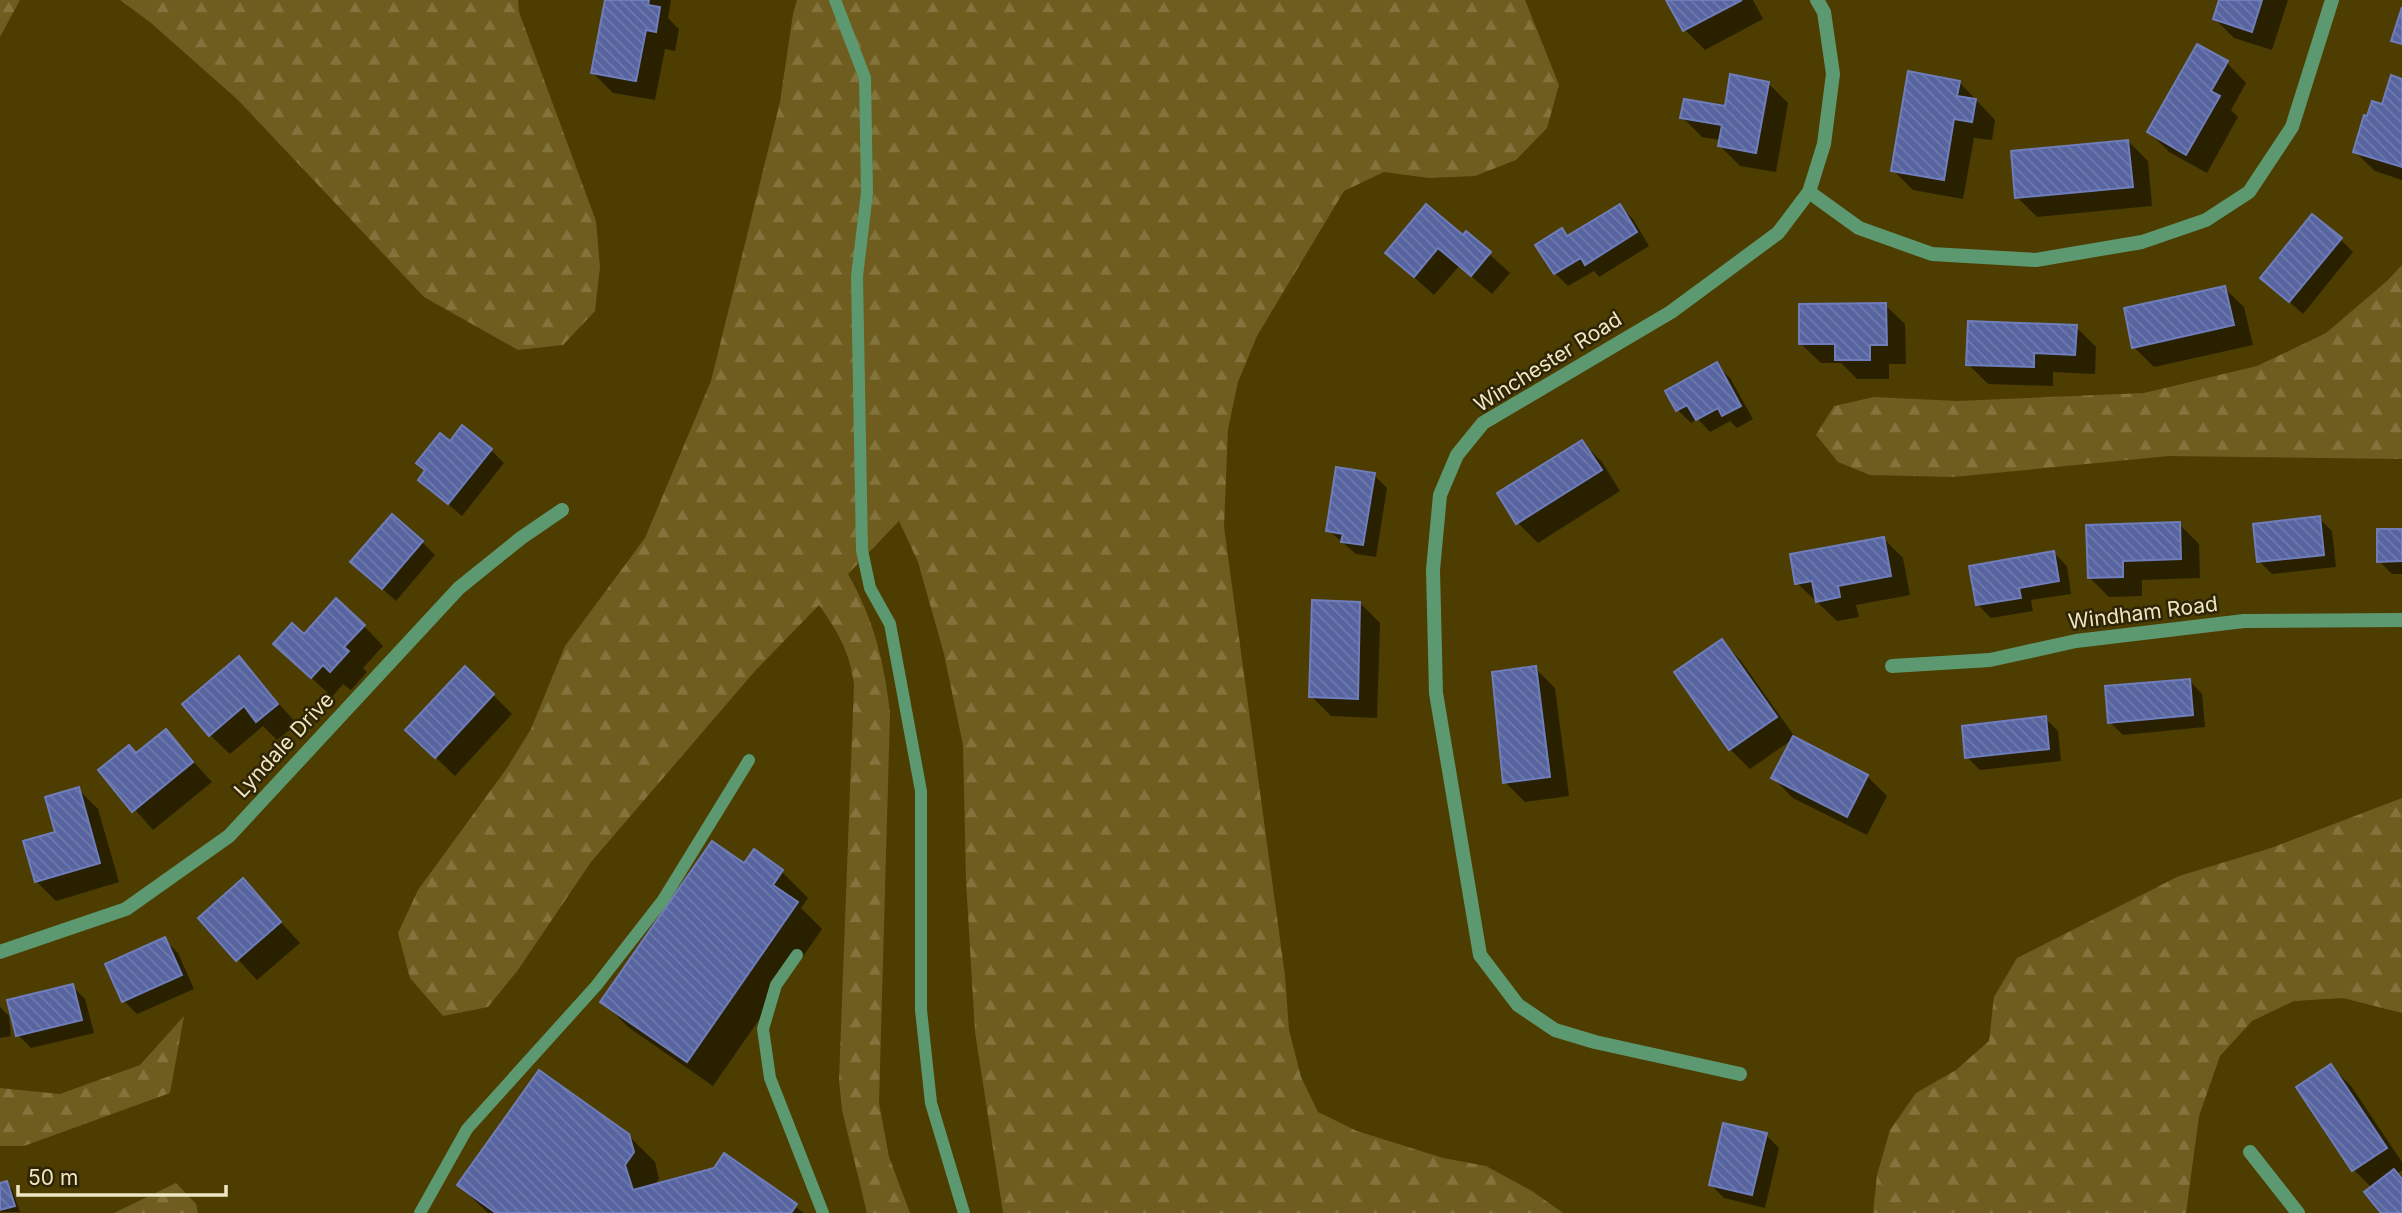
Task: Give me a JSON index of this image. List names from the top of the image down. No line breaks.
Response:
{"streets":{"street":["Winchester Road","Windham Road","Lyndale Drive"]},"scale_bar":"50 m"}
